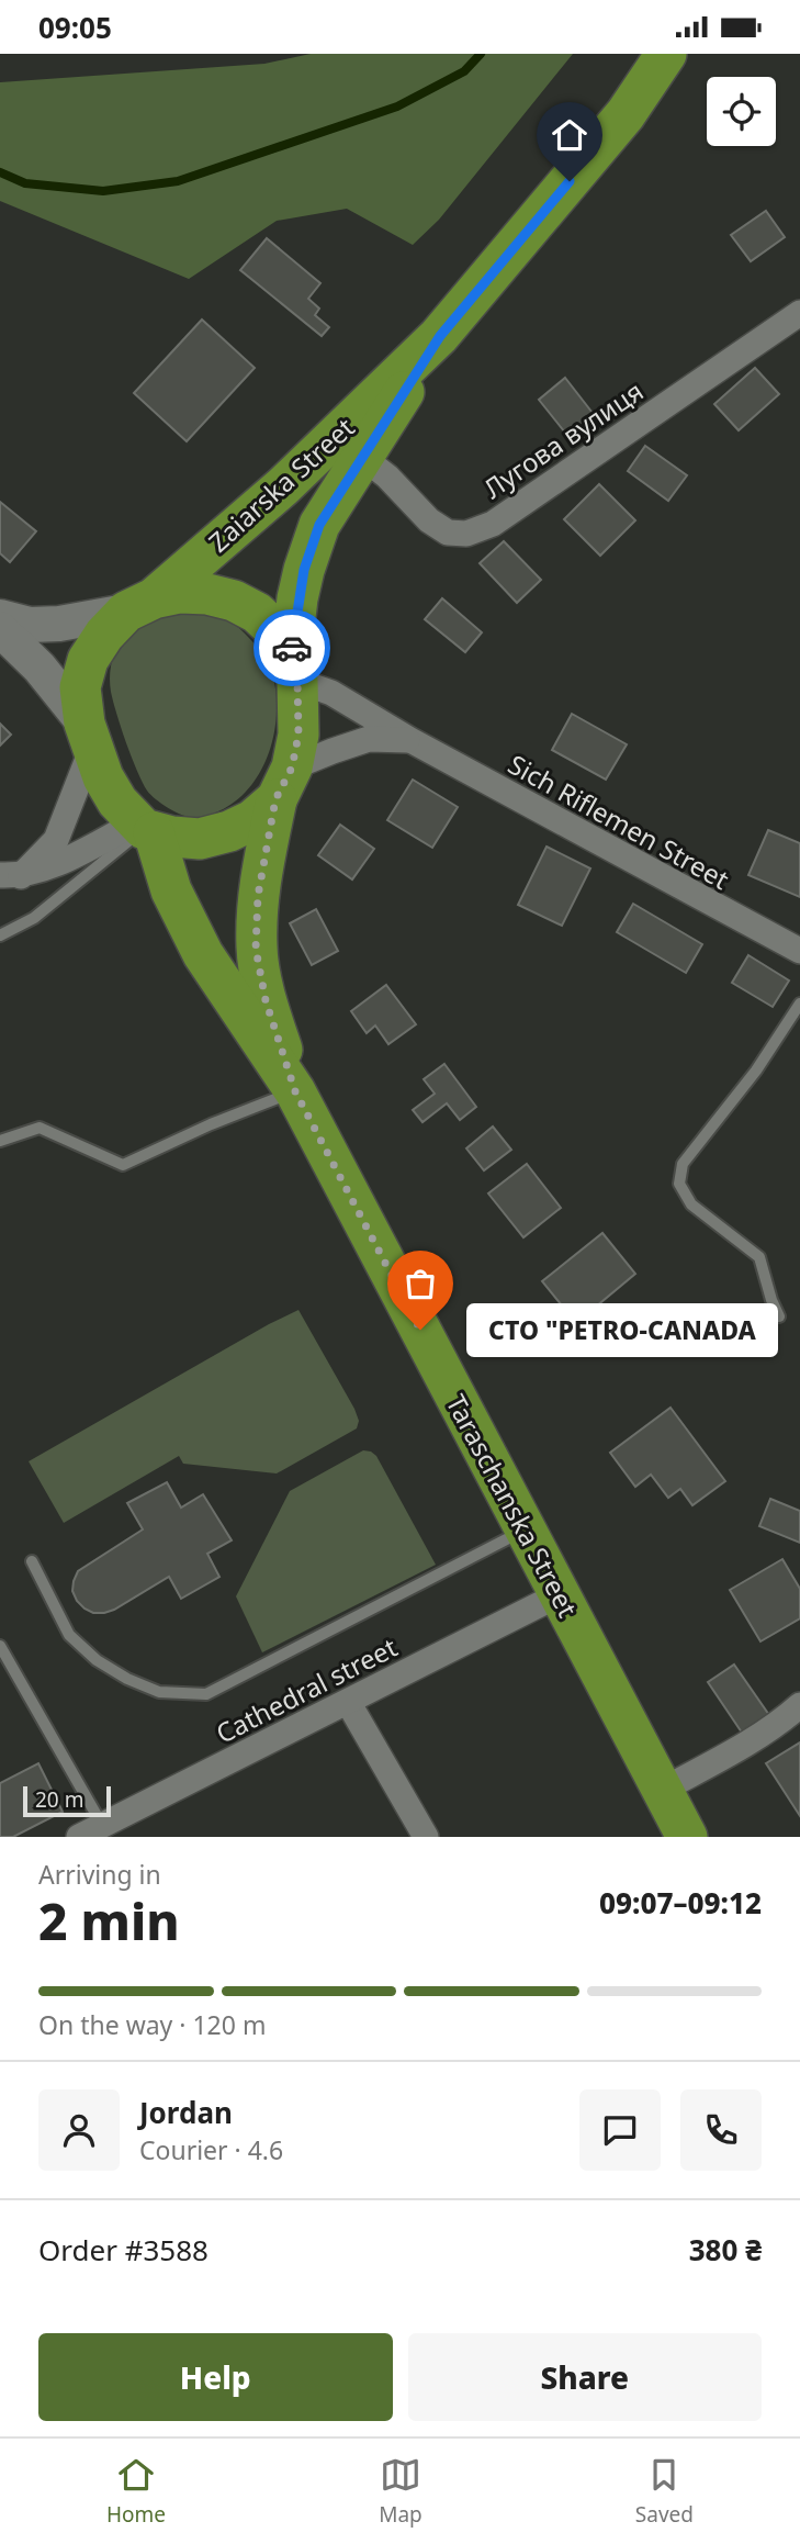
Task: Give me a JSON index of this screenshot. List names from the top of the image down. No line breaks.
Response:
{"streets":{"main road":["Zaiarska Street","Taraschanska Street"],"street":["Лугова вулиця","Sich Riflemen Street","Cathedral street"]},"crossings":[["Лугова вулиця","Zaiarska Street"],["Zaiarska Street","Sich Riflemen Street"],["Zaiarska Street","Taraschanska Street"],["Sich Riflemen Street","Taraschanska Street"],["Taraschanska Street","Cathedral street"]],"places":["СТО \"PETRO-CANADA"],"scale_bar":"20 m","page":{"status":"09:05","bubble":"СТО \"PETRO-CANADA","scale":"20 m","heading":["2 min","Arriving in","09:07–09:12"],"panel":["Jordan","Courier · 4.6","Order #3588","380 ₴"],"bar":"On the way · 120 m","buttons":["Help","Share"],"tabs":["Home","Map","Saved"]}}
